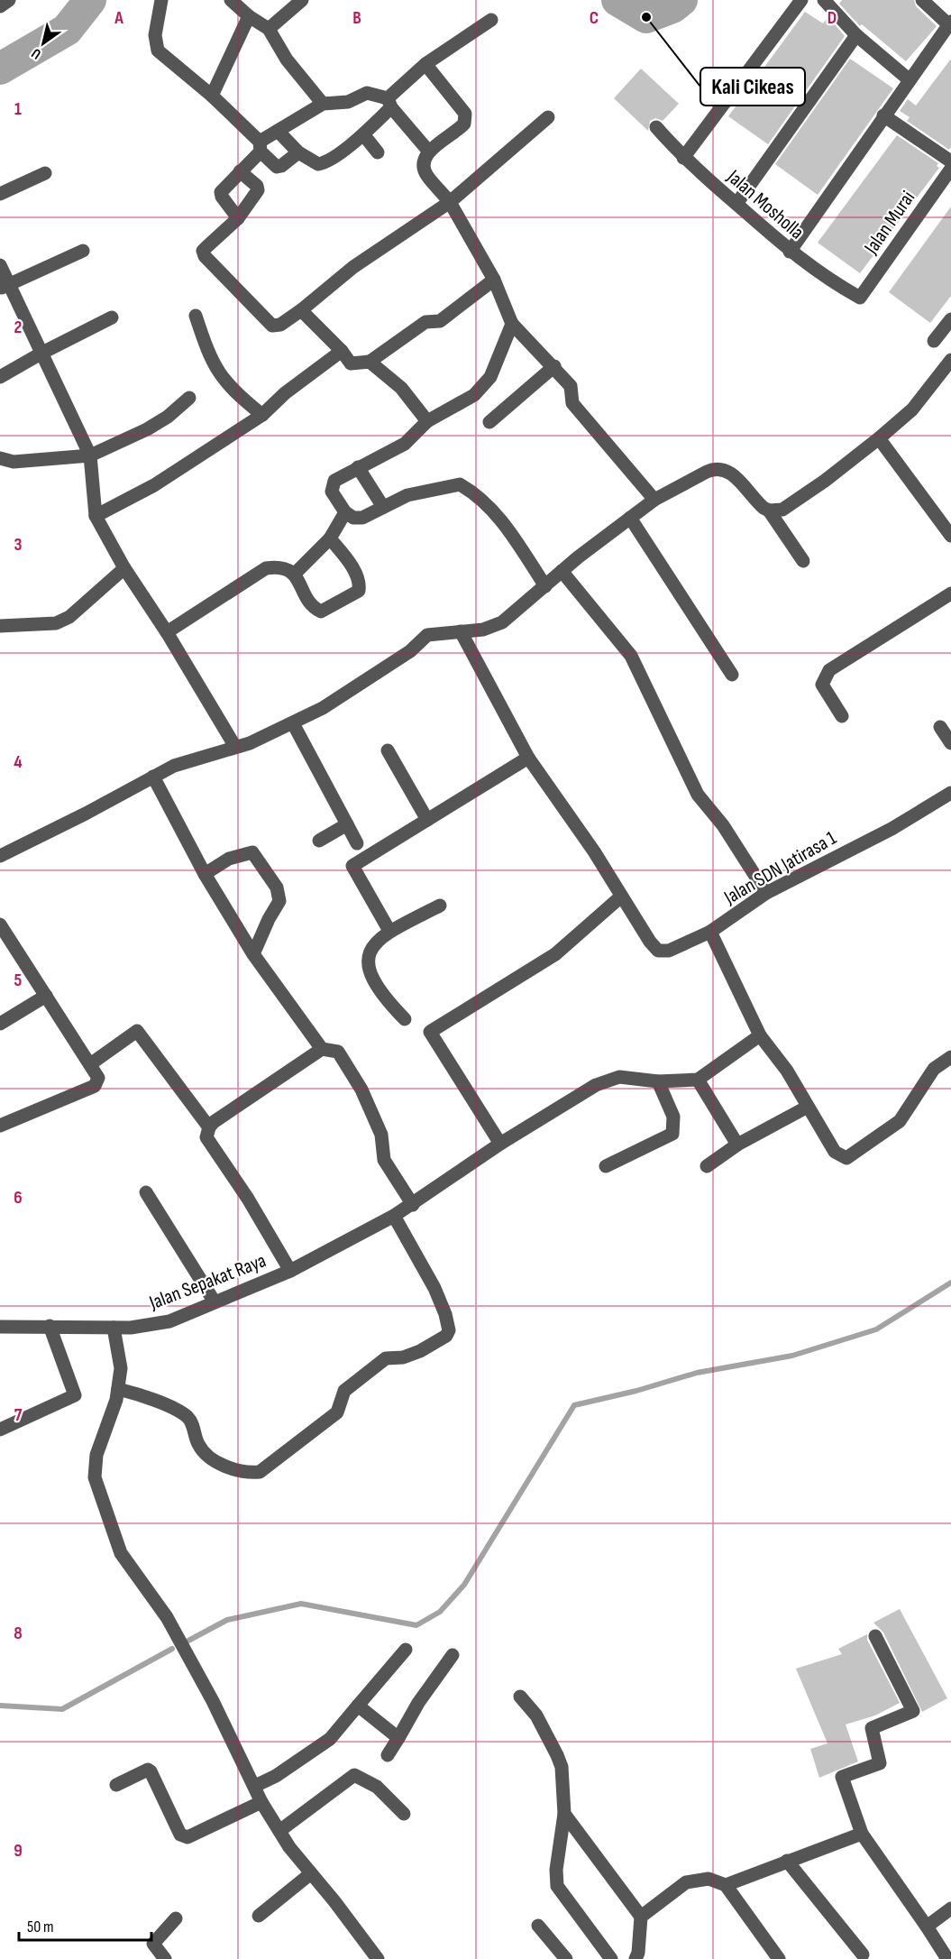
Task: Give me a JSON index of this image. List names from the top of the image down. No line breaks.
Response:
{"streets":{"street":["Jalan Mosholla","Jalan Murai","Jalan SDN Jatirasa 1","Jalan Sepakat Raya"]},"crossings":[["Jalan Mosholla","Jalan Murai"]],"places":["Kali Cikeas"],"scale_bar":"50 m","north":"bottom left","grid":{"columns":["A","B","C","D"],"rows":["1","2","3","4","5","6","7","8","9"]}}
